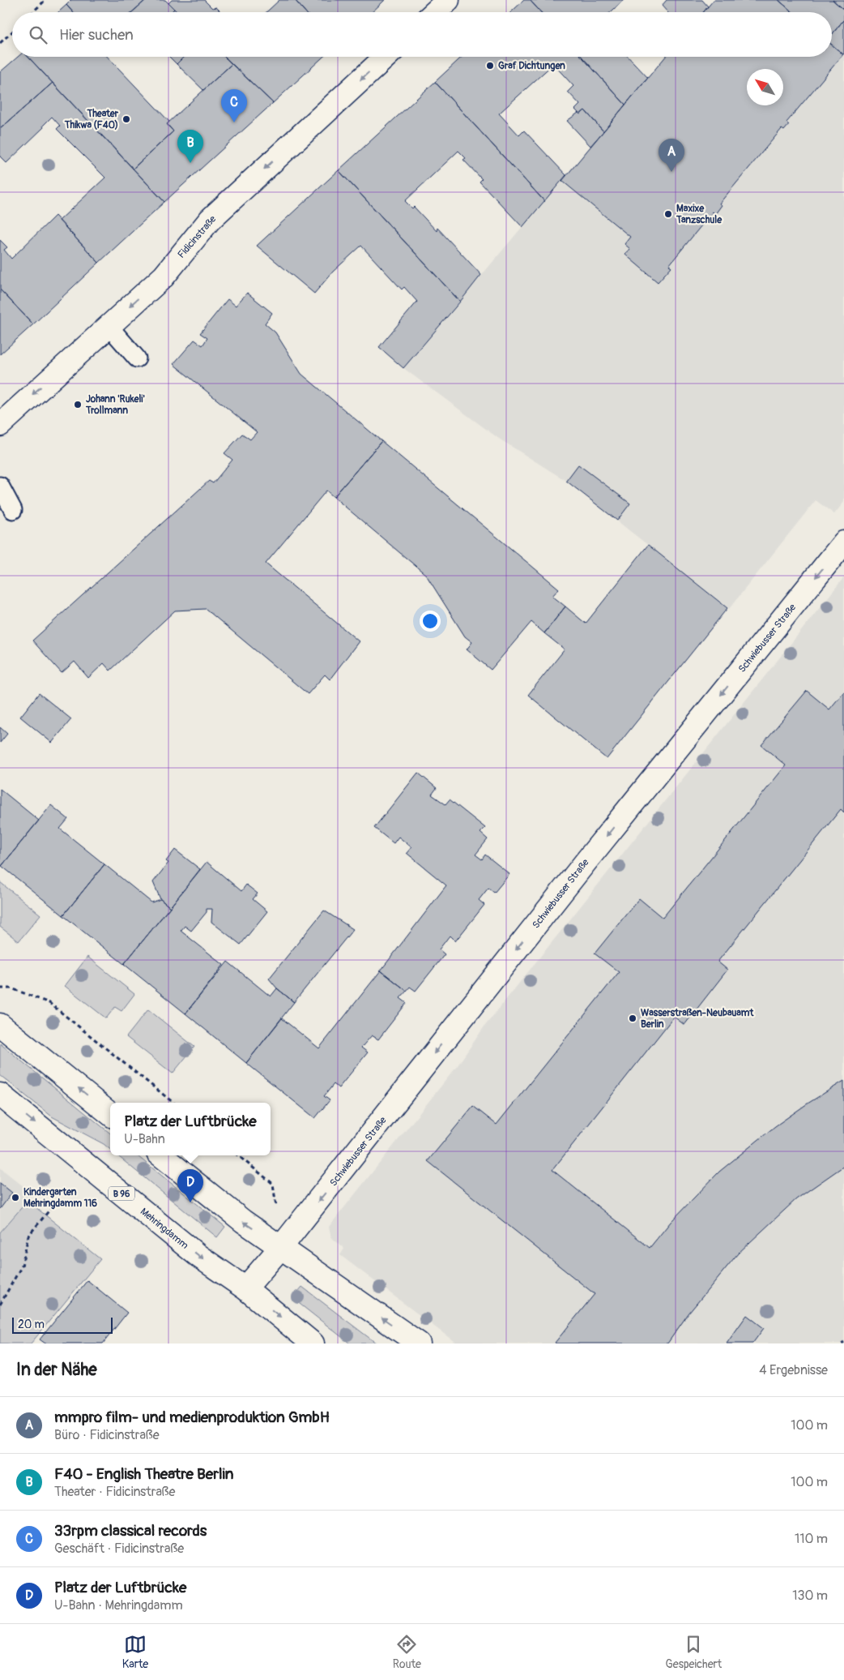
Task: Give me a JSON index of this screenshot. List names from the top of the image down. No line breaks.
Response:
{"streets":{"street":["Fidicinstraße","Schwiebusser Straße","B 96","Mehringdamm"]},"crossings":[["Schwiebusser Straße","Mehringdamm"]],"one_way":["Fidicinstraße","Schwiebusser Straße"],"places":["Graf Dichtungen","Theater Thikwa (F40)","Maxixe Tanzschule","Johann 'Rukeli' Trollmann","Wasserstraßen-Neubauamt Berlin","Kindergarten Mehringdamm 116"],"scale_bar":"20 m","north":"top left","page":{"search":"Hier suchen","pins":["C","B","A","D"],"popup":["Platz der Luftbrücke","U-Bahn"],"scale":"20 m","heading":["In der Nähe","4 Ergebnisse"],"list":[{"mark":"A","name":"mmpro film- und medienproduktion GmbH","note":"Büro · Fidicinstraße","value":"100 m"},{"mark":"B","name":"F40 - English Theatre Berlin","note":"Theater · Fidicinstraße","value":"100 m"},{"mark":"C","name":"33rpm classical records","note":"Geschäft · Fidicinstraße","value":"110 m"},{"mark":"D","name":"Platz der Luftbrücke","note":"U-Bahn · Mehringdamm","value":"130 m"}],"nav":["Karte","Route","Gespeichert"]}}
